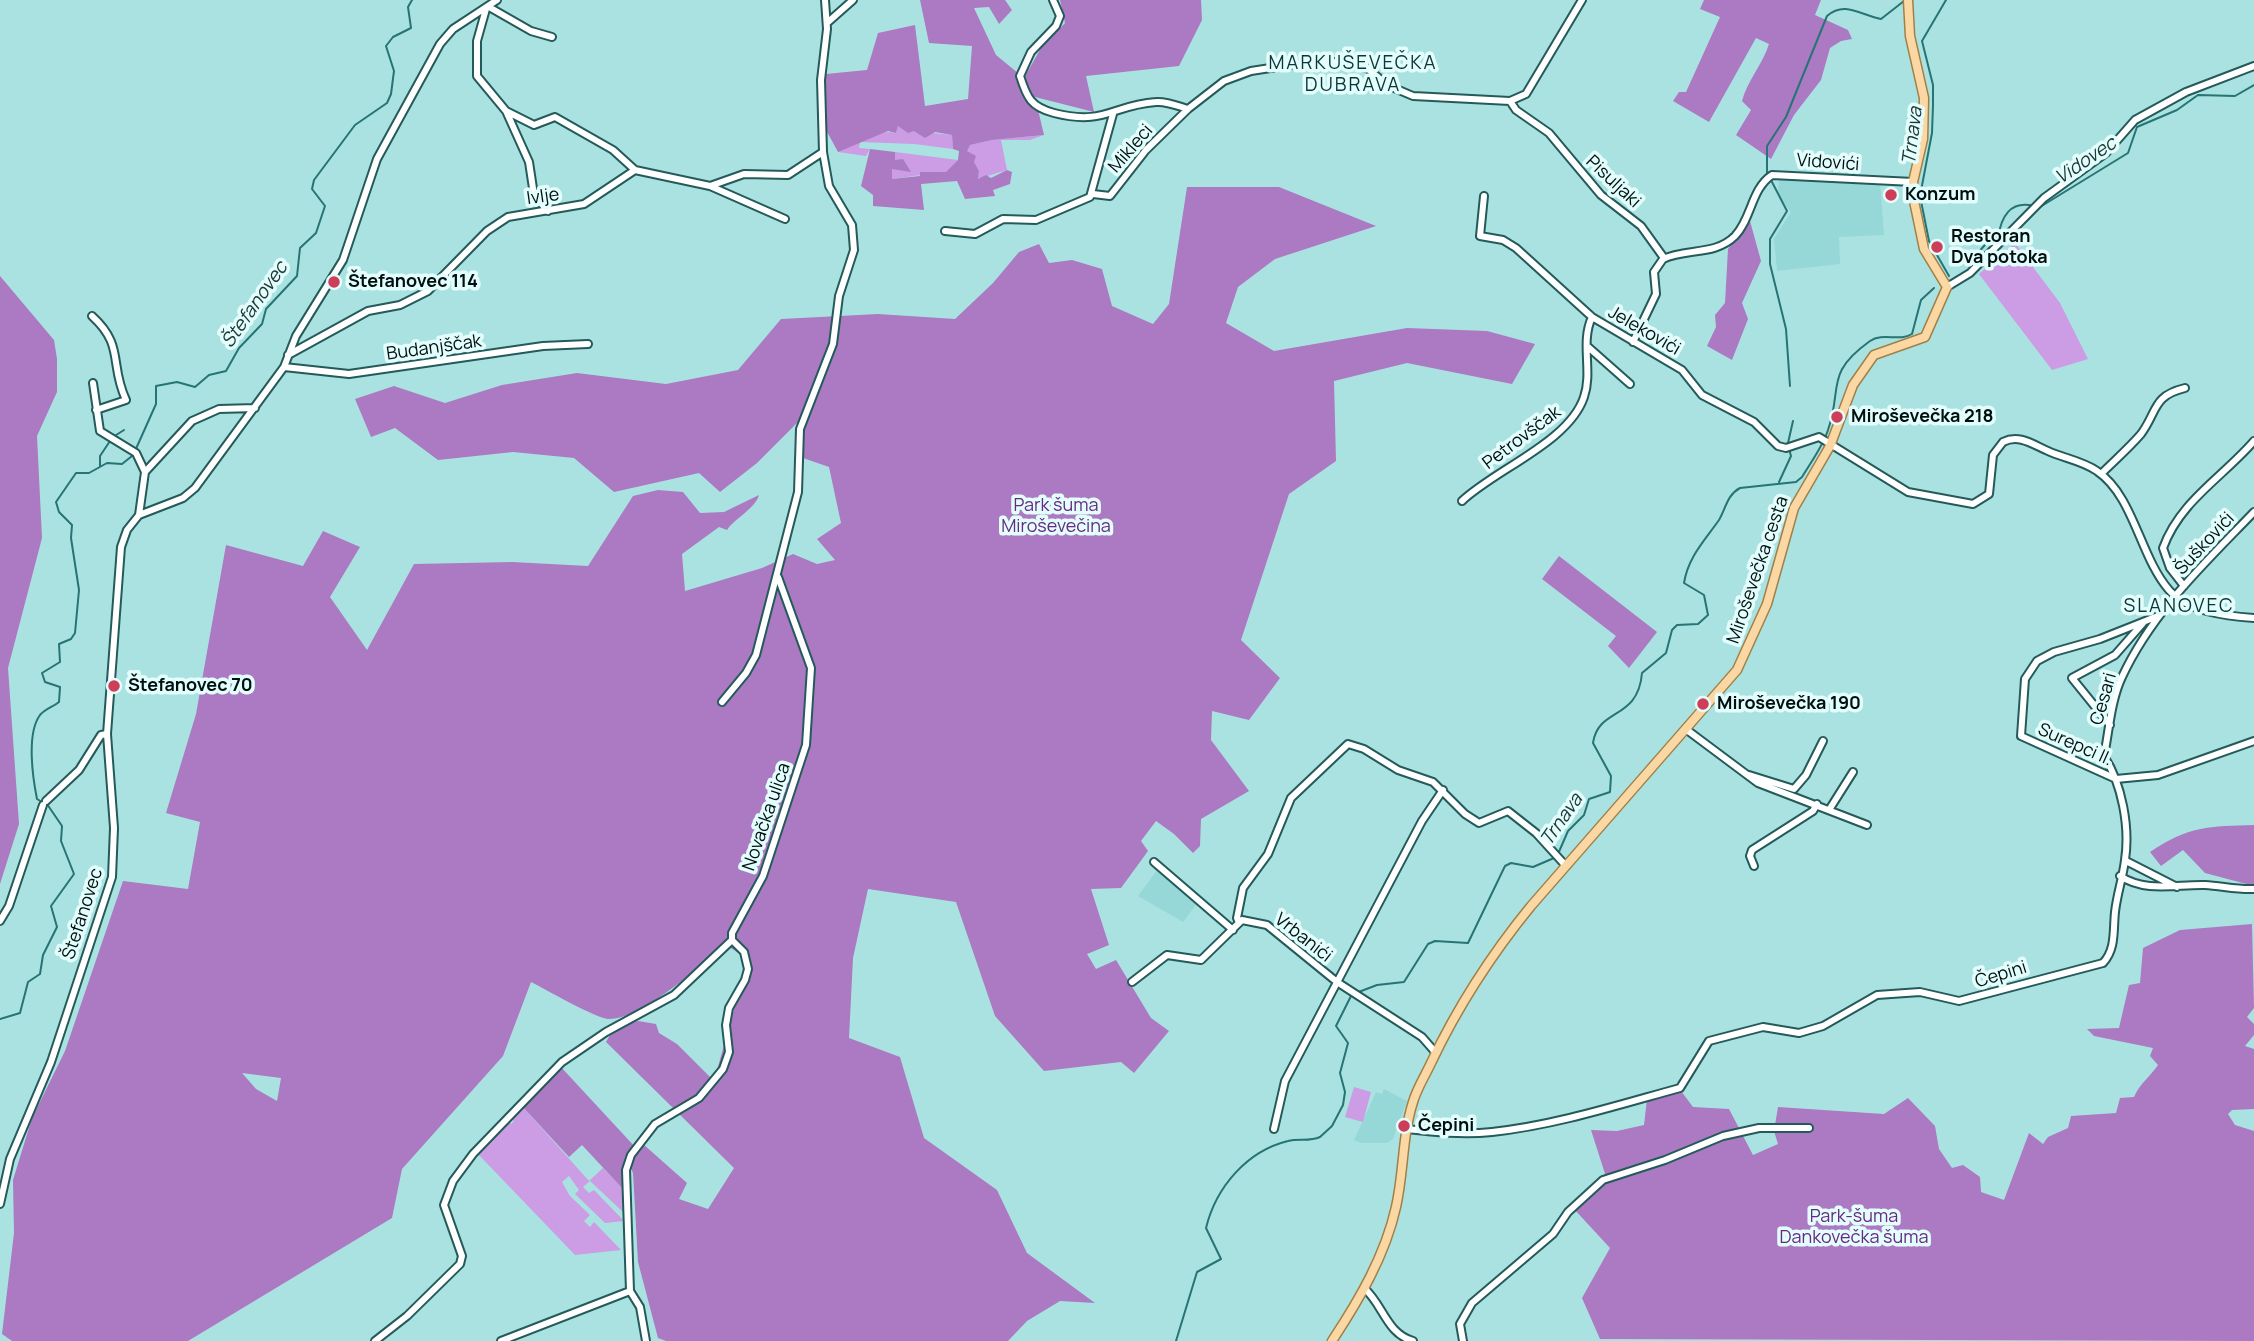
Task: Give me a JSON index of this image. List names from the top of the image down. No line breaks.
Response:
{"streets":{"main road":["Miroševečka cesta"],"street":["Mikleci","Vidovići","Pisuljaki","Ivlje","Jelekovići","Budanjščak","Petrovščak","Šuškovići","Cesari","Surepci II.","Novačka ulica","Štefanovec","Vrbanići","Čepini"]},"crossings":[["Vidovići","Pisuljaki"],["Jelekovići","Petrovščak"],["Jelekovići","Miroševečka cesta"],["Šuškovići","Cesari"],["Miroševečka cesta","Vrbanići"],["Miroševečka cesta","Čepini"],["Cesari","Surepci II."],["Cesari","Čepini"]],"districts":["MARKUŠEVEČKA DUBRAVA","SLANOVEC"],"water":["Trnava","Vidovec","Štefanovec"],"parks":["Park šuma Miroševečina","Park-šuma Dankovečka šuma"],"places":["Konzum","Restoran Dva potoka","Štefanovec 114","Miroševečka 218","Štefanovec 70","Miroševečka 190","Čepini"]}
